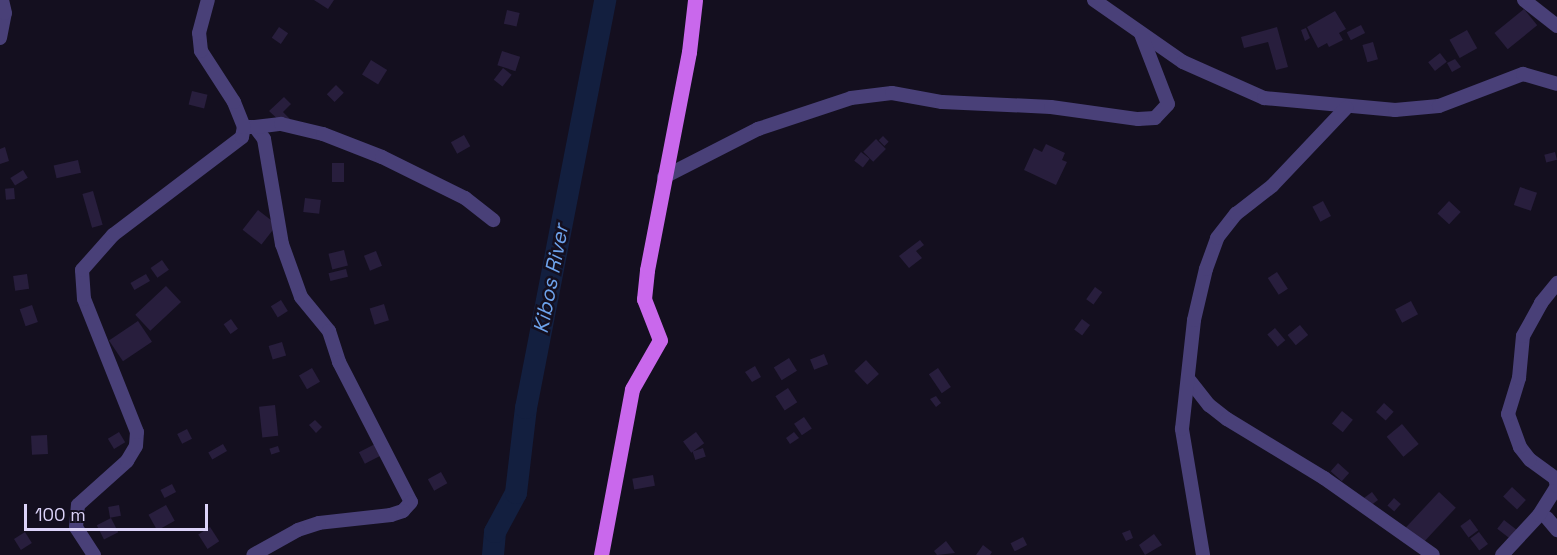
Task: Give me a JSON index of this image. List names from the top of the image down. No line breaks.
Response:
{"water":["Kibos River"],"scale_bar":"100 m"}
